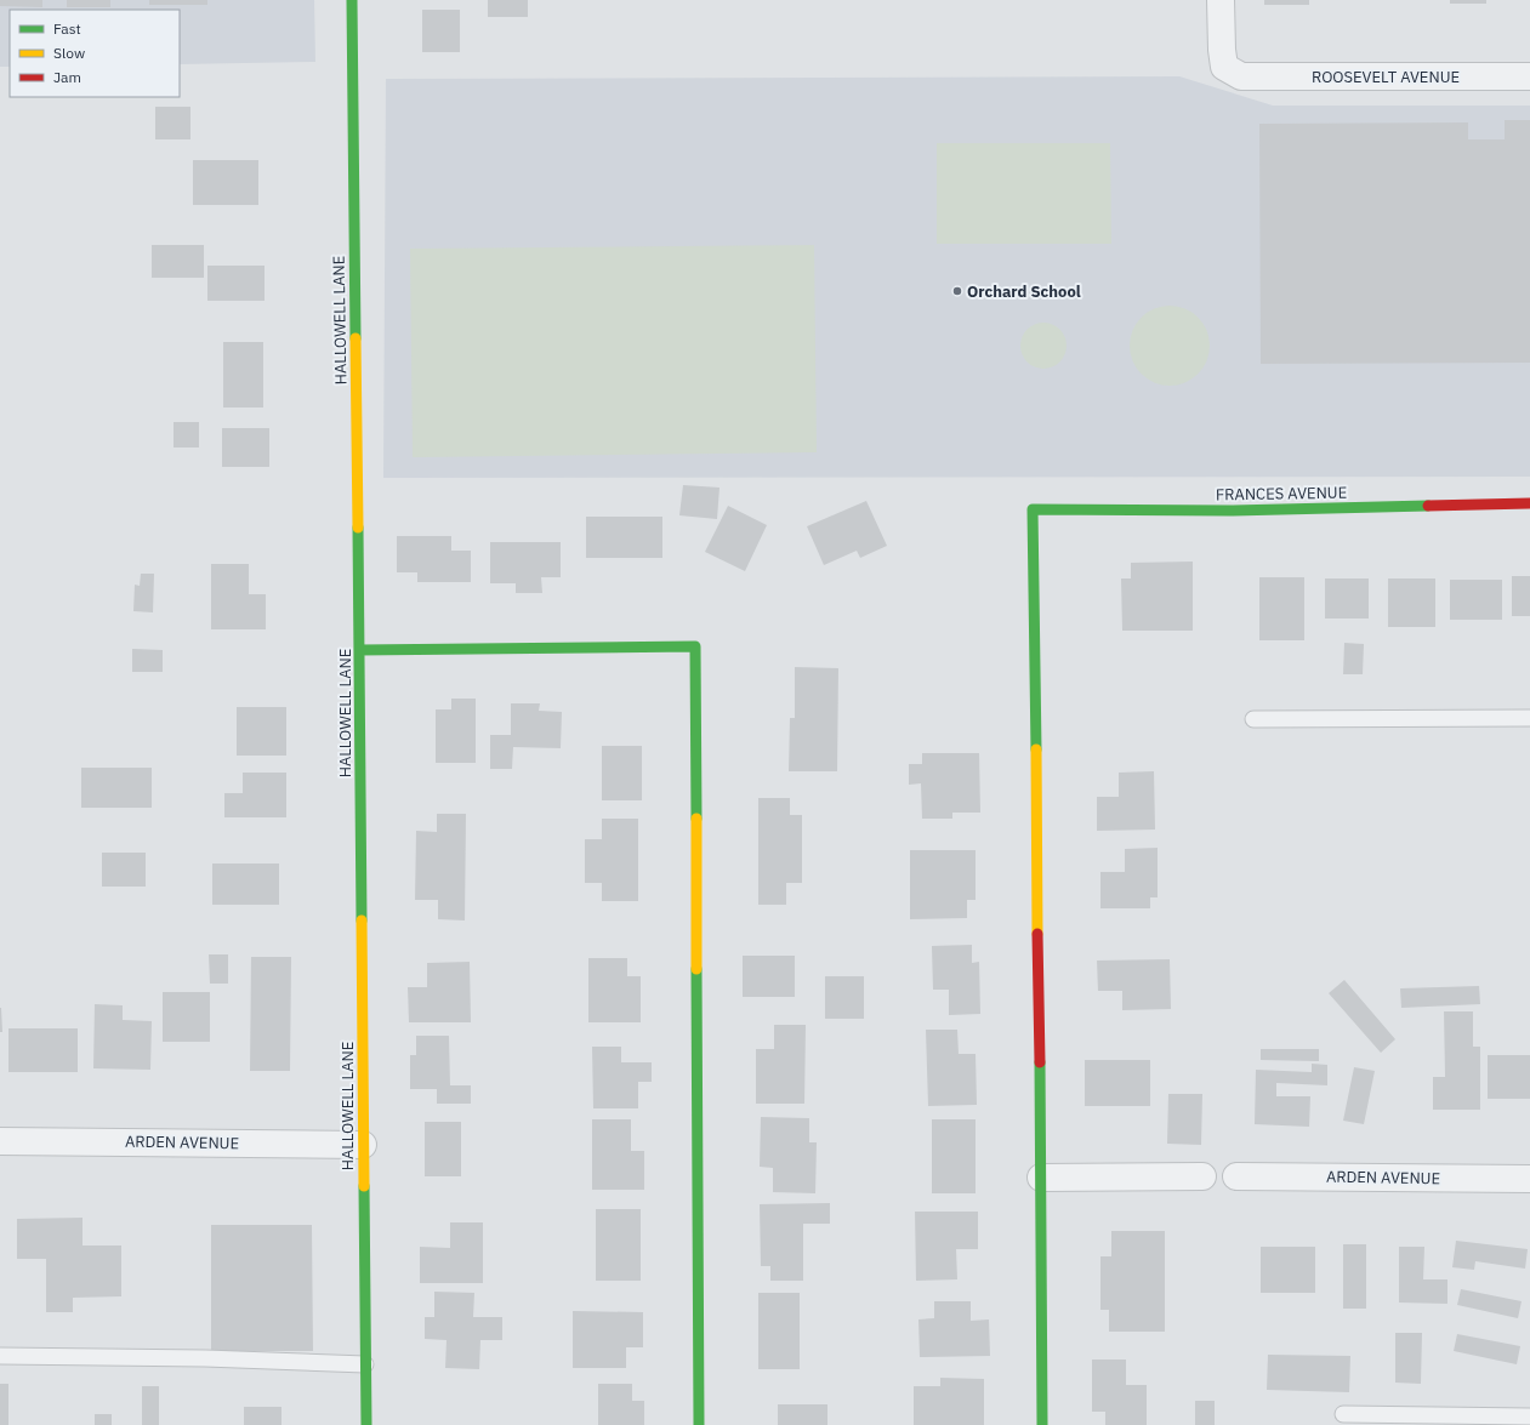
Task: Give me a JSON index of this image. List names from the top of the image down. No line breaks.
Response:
{"streets":{"street":["ROOSEVELT AVENUE","HALLOWELL LANE","FRANCES AVENUE","ARDEN AVENUE"]},"crossings":[["HALLOWELL LANE","ARDEN AVENUE"]],"places":["Orchard School"],"legend":["Fast","Slow","Jam"]}
